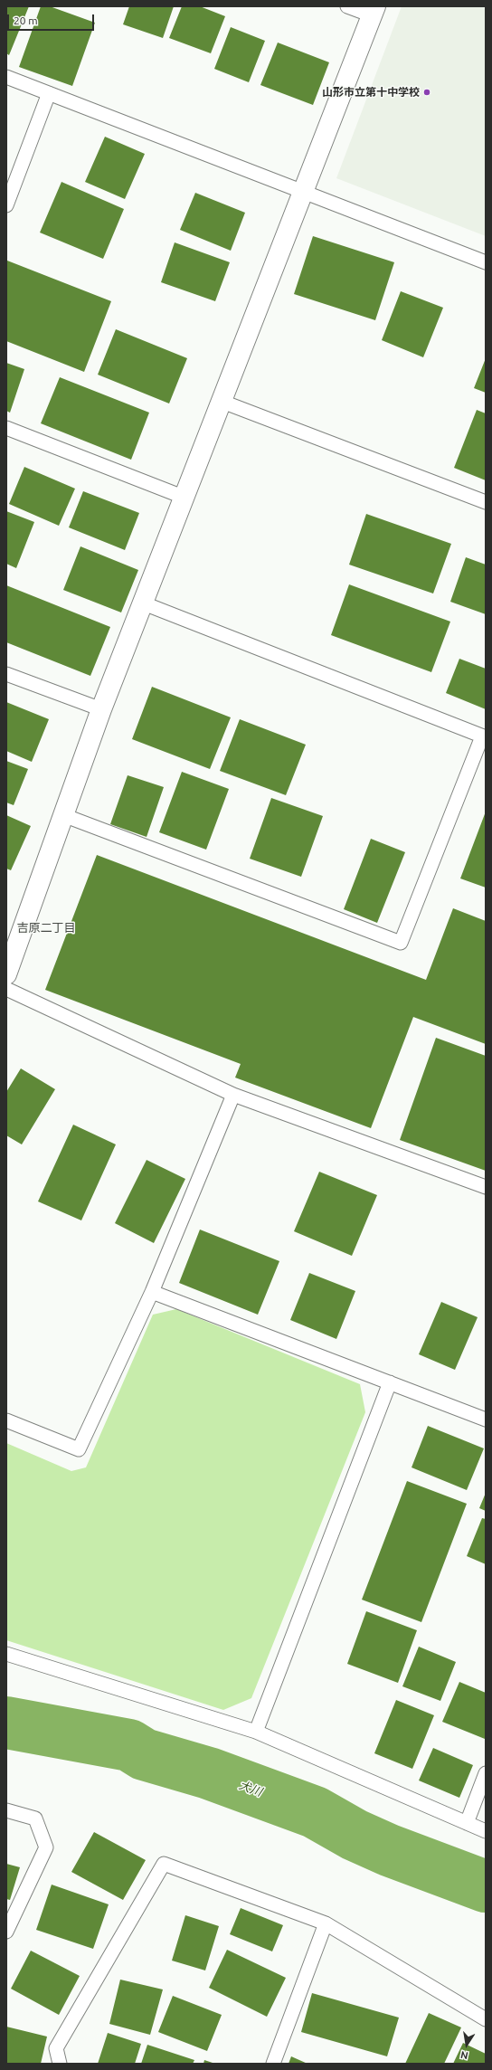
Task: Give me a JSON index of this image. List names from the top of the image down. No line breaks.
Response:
{"districts":["吉原二丁目"],"water":["犬川"],"places":["山形市立第十中学校"],"scale_bar":"20 m","north":"bottom"}
